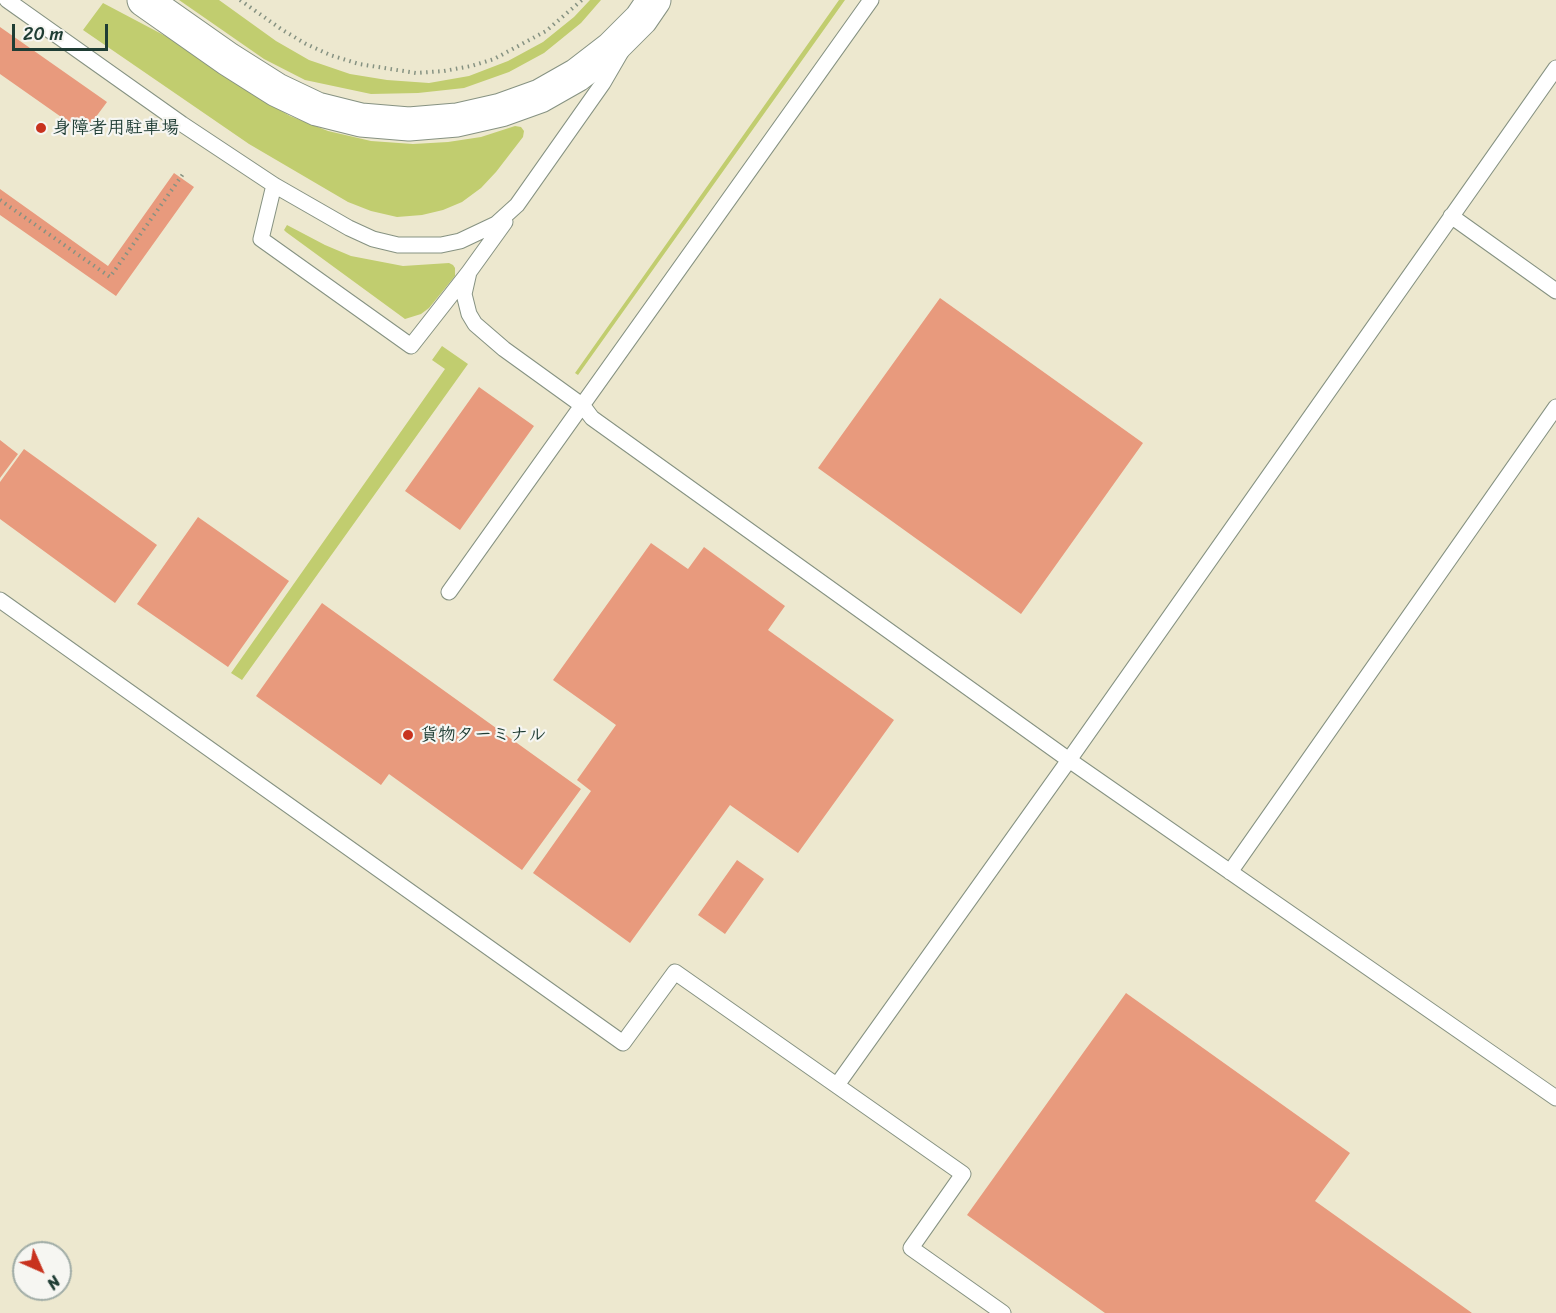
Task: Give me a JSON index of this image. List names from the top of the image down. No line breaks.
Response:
{"places":["身障者用駐車場","貨物ターミナル"],"scale_bar":"20 m","north":"bottom right"}
